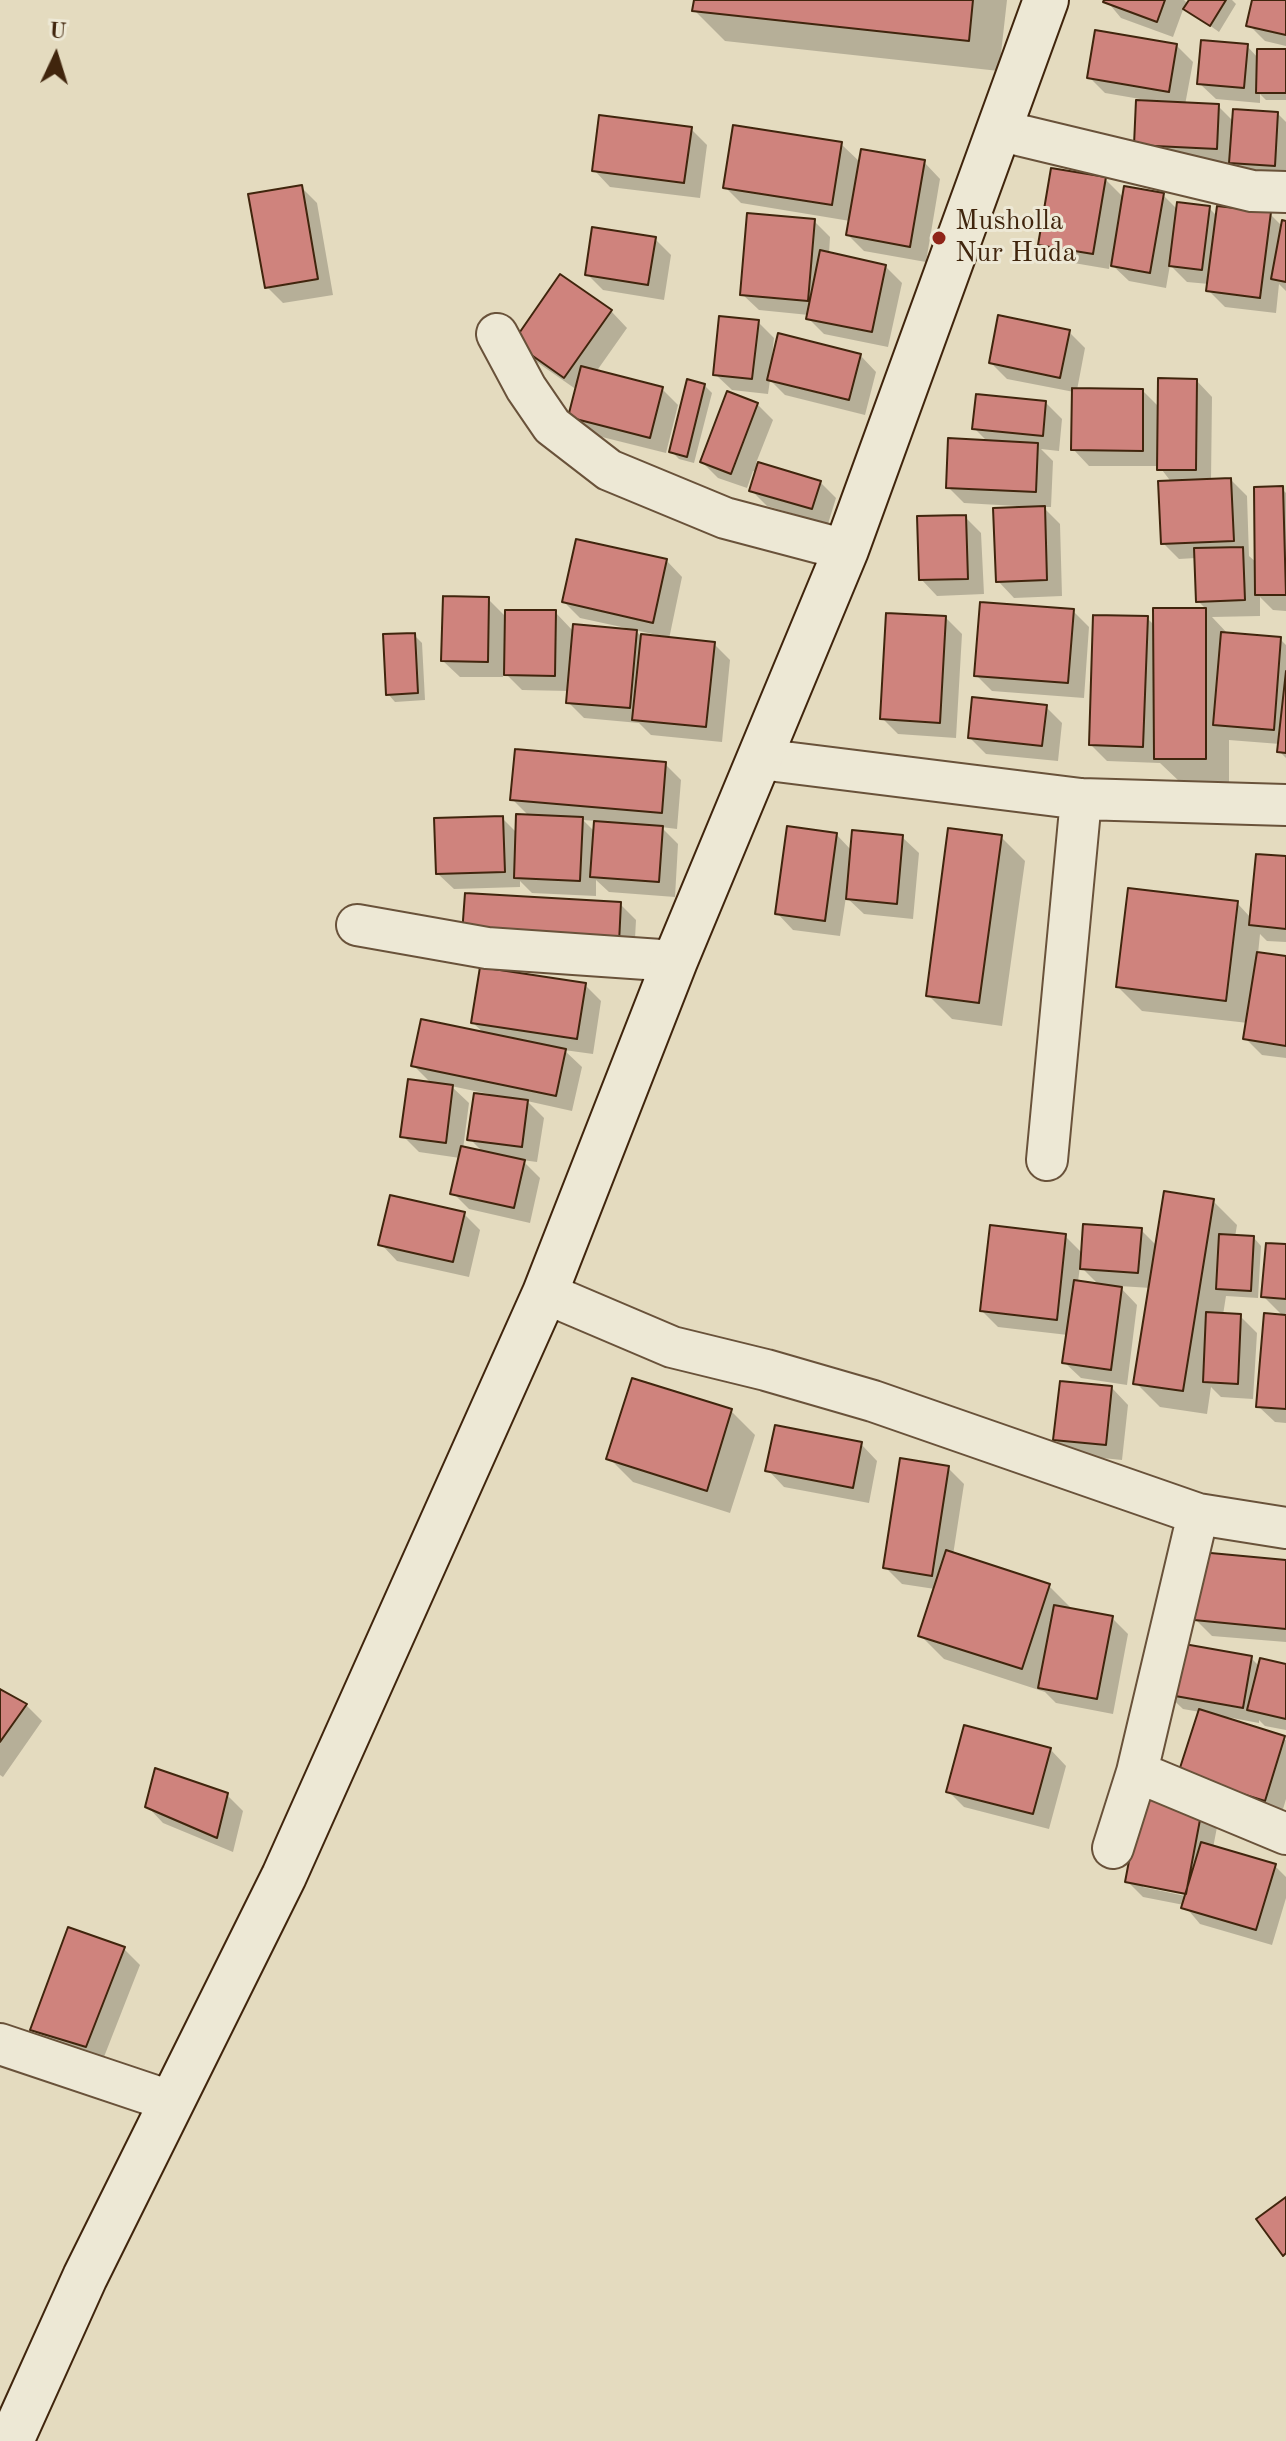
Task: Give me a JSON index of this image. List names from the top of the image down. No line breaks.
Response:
{"places":["Musholla Nur Huda"],"north":"top"}
